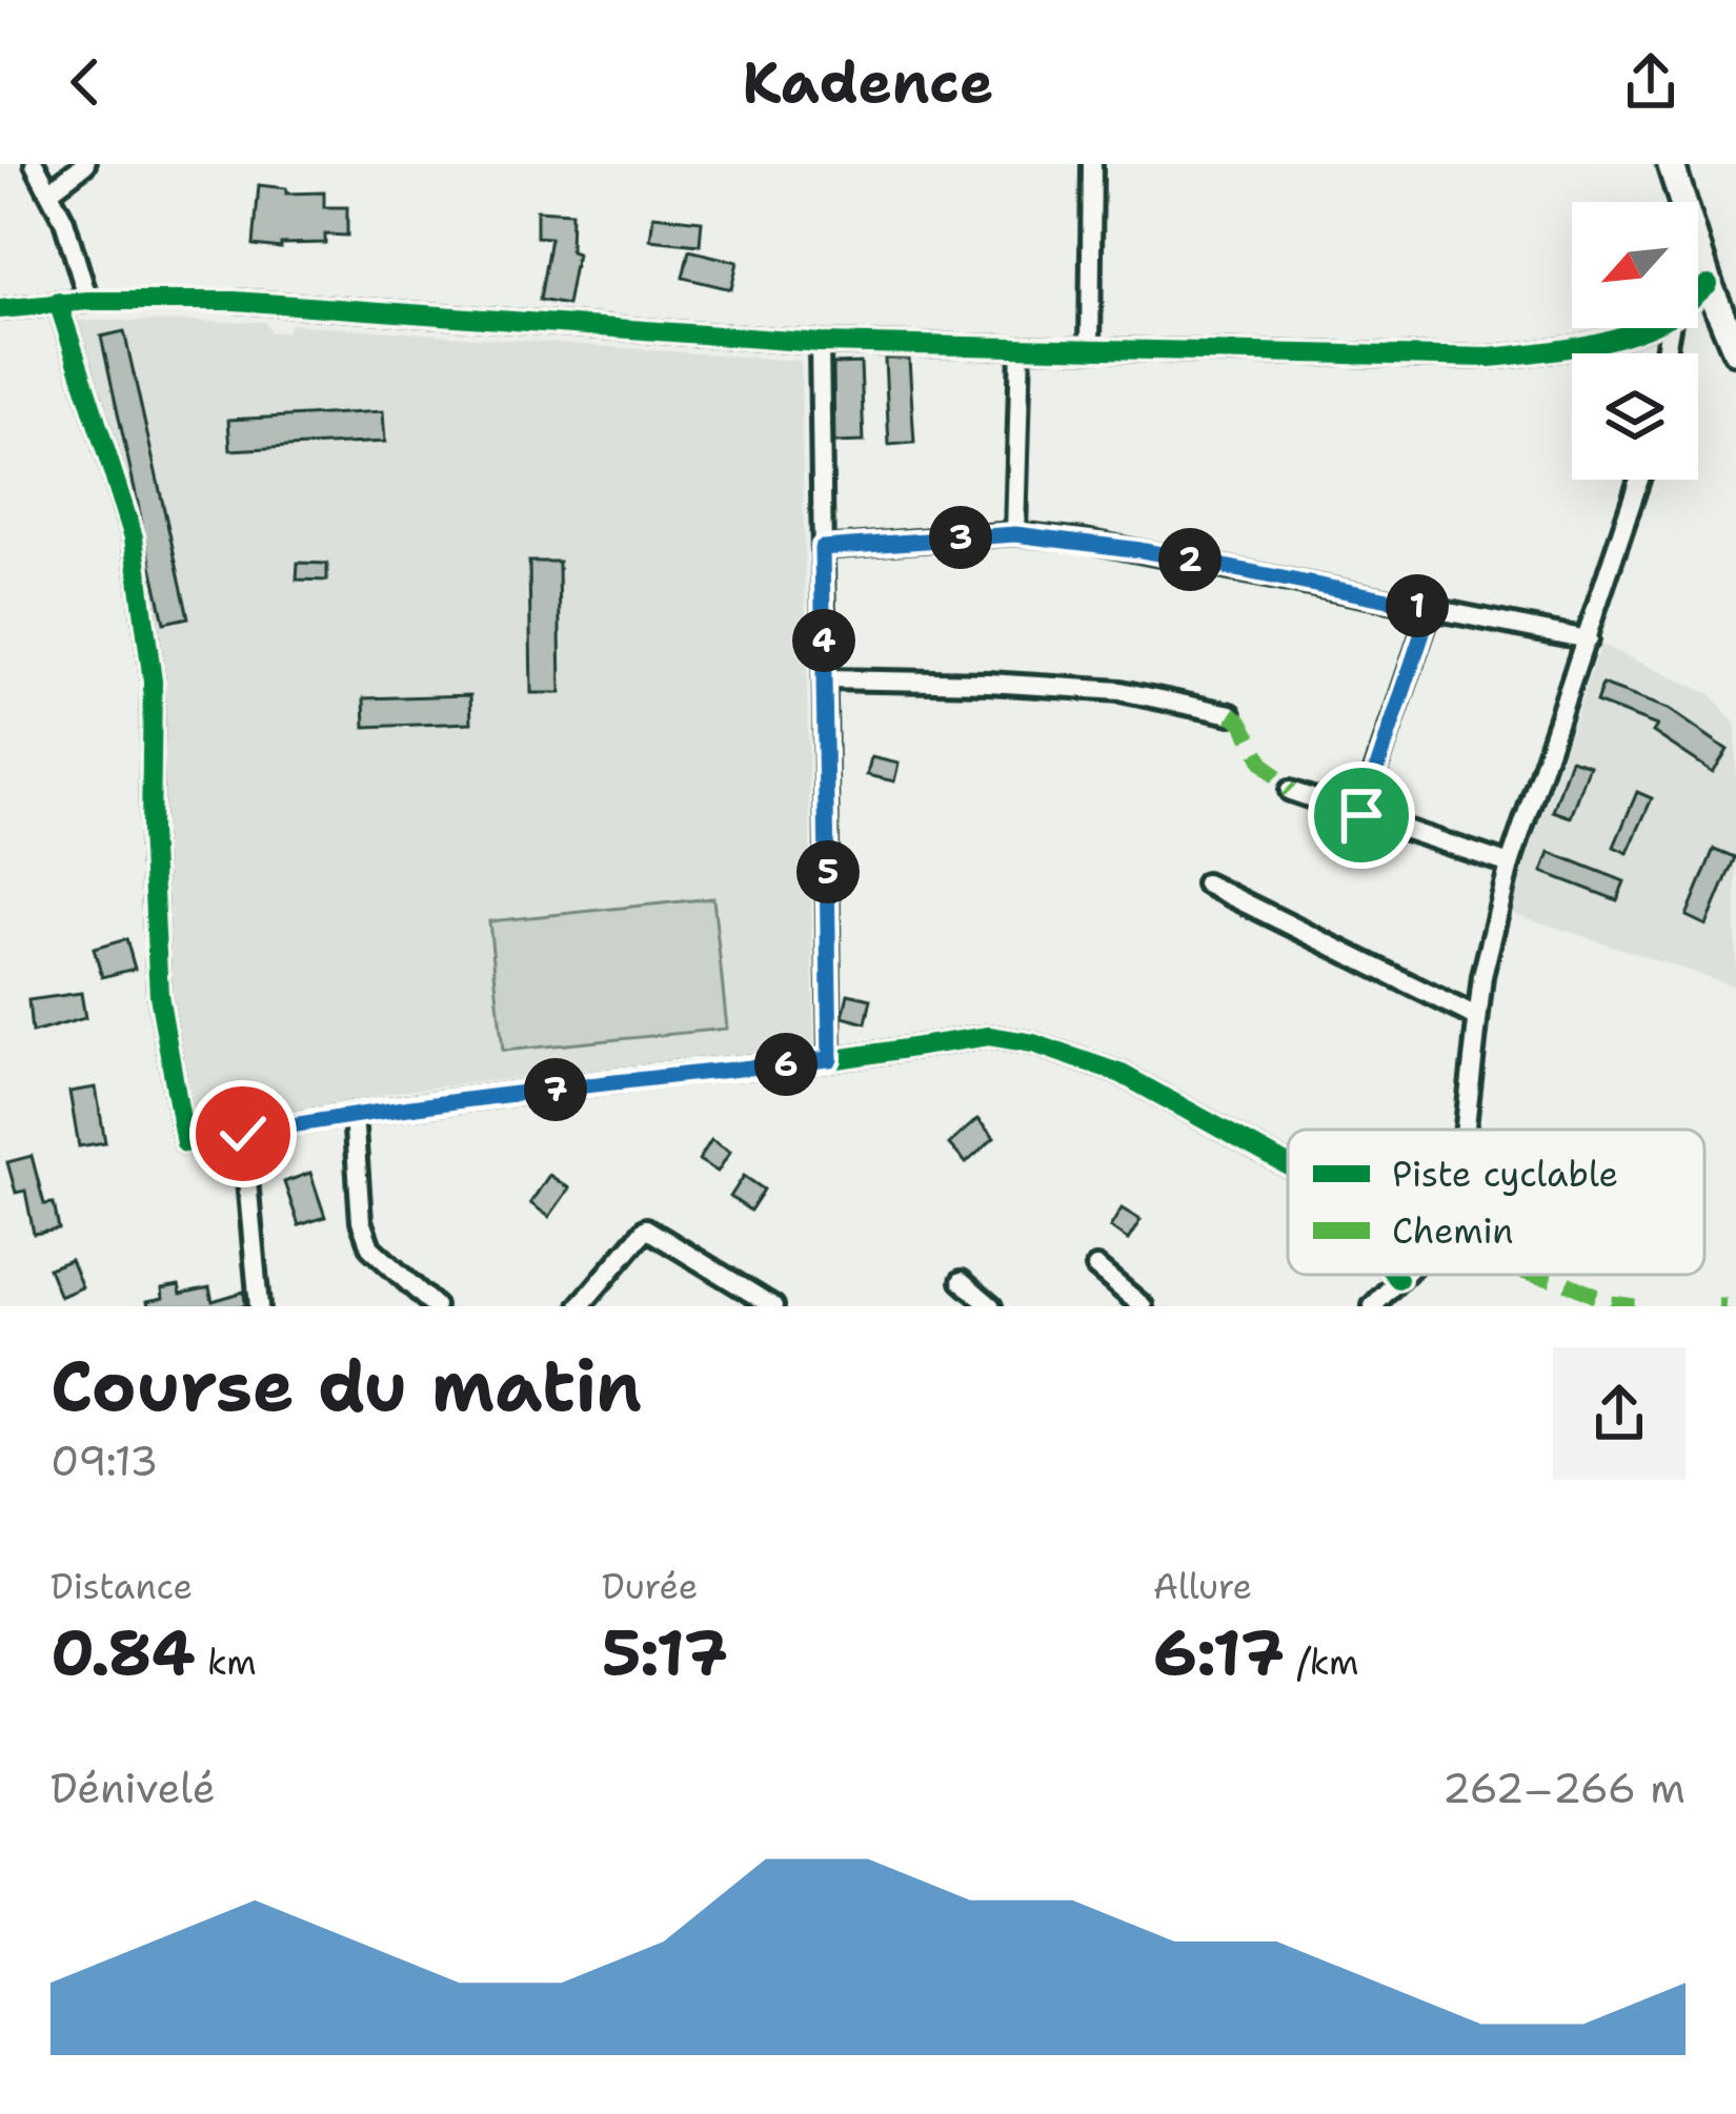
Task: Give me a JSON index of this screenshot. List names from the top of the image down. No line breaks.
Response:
{"legend":["Piste cyclable","Chemin"],"north":"bottom left","page":{"header":"Kadence","pins":["3","2","1","4","5","6","7"],"heading":["Course du matin","09:13"],"stats":[["Distance","0.84 km"],["Durée","5:17"],["Allure","6:17 /km"]],"chart":["Dénivelé","262–266 m"]}}
